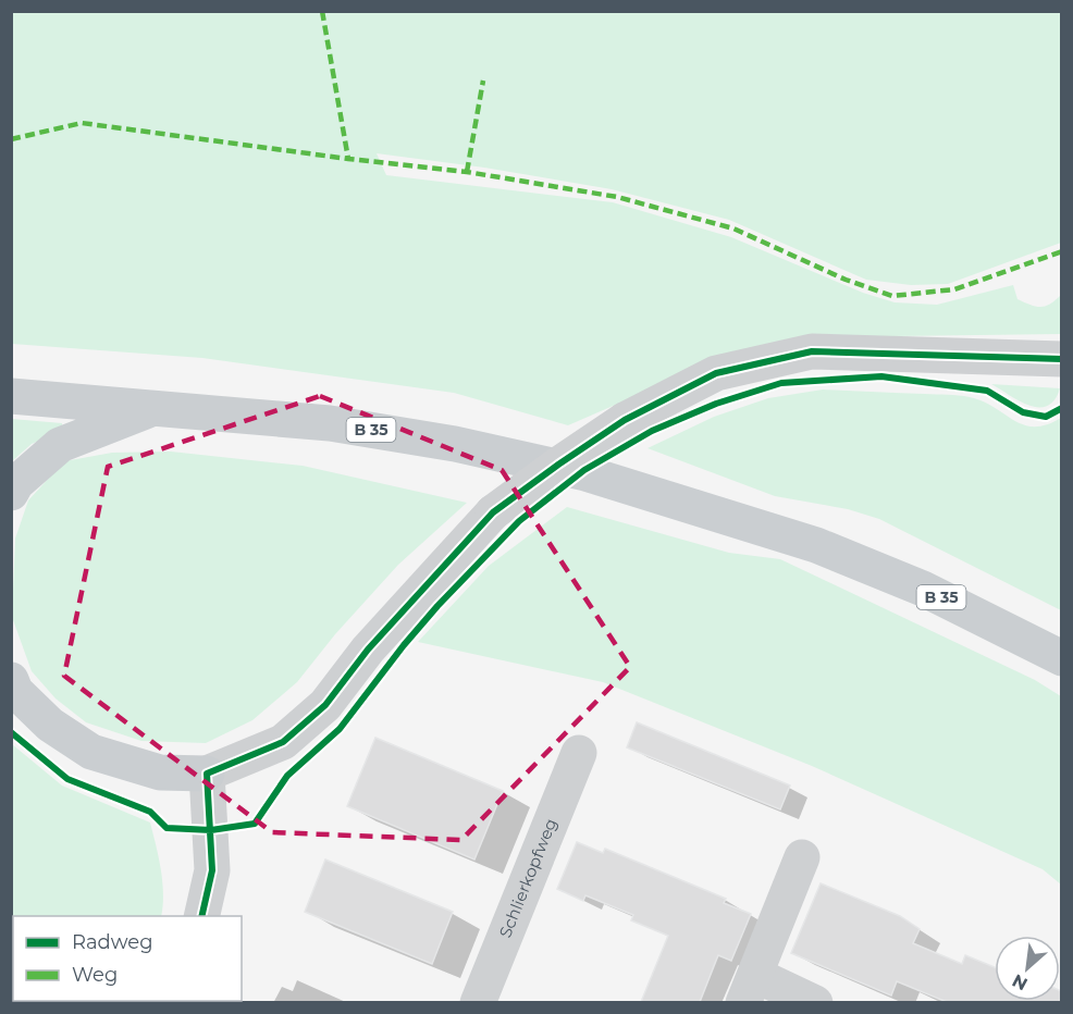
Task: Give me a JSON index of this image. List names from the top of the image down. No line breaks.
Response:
{"streets":{"main road":["B 35"],"street":["Schlierkopfweg"]},"legend":["Radweg","Weg"],"north":"bottom left"}
